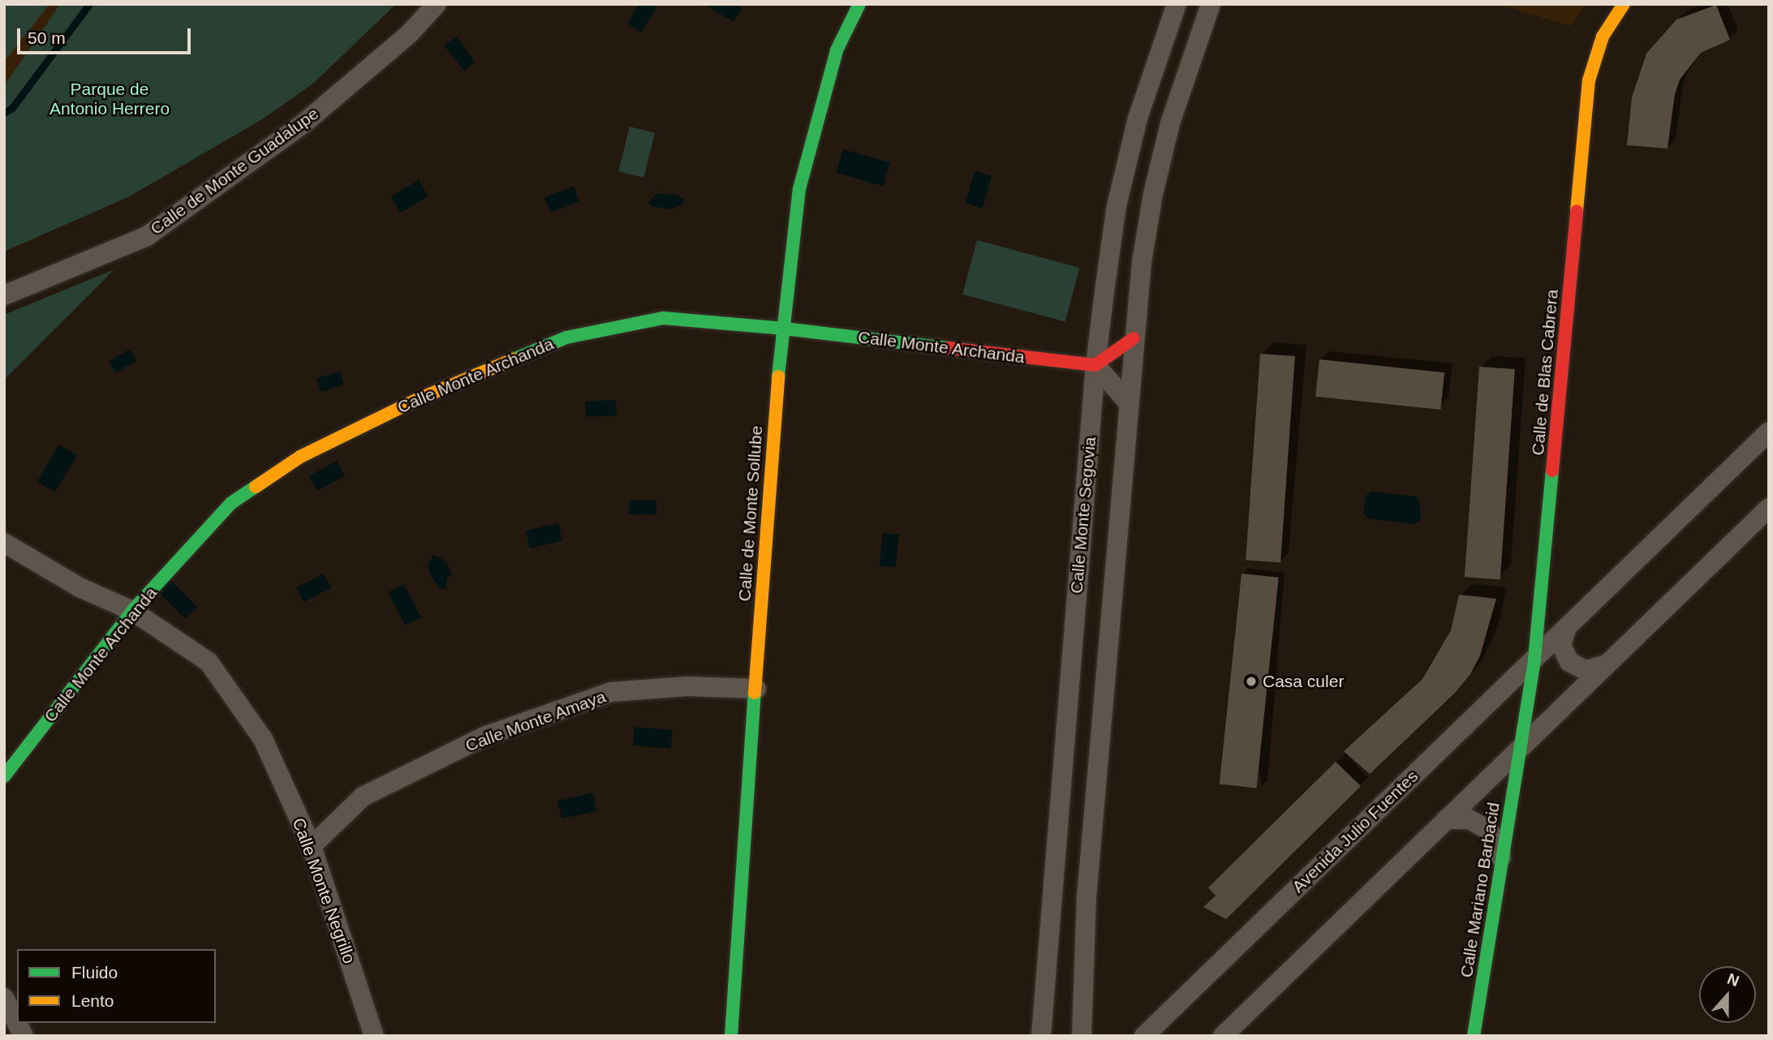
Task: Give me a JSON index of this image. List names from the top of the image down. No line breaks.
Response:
{"streets":{"street":["Calle de Monte Guadalupe","Calle Monte Archanda","Calle de Blas Cabrera","Calle de Monte Sollube","Calle Monte Segovia","Calle Monte Amaya","Avenida Julio Fuentes","Calle Mariano Barbacid","Calle Monte Negrillo"]},"crossings":[["Calle Monte Archanda","Calle de Monte Sollube"],["Calle Monte Archanda","Calle Monte Segovia"],["Calle Monte Archanda","Calle Monte Negrillo"],["Calle de Blas Cabrera","Avenida Julio Fuentes"],["Calle de Blas Cabrera","Calle Mariano Barbacid"],["Calle de Monte Sollube","Calle Monte Amaya"],["Calle Monte Amaya","Calle Monte Negrillo"]],"parks":["Parque de Antonio Herrero"],"places":["Casa culer"],"legend":["Fluido","Lento"],"scale_bar":"50 m","north":"top"}
